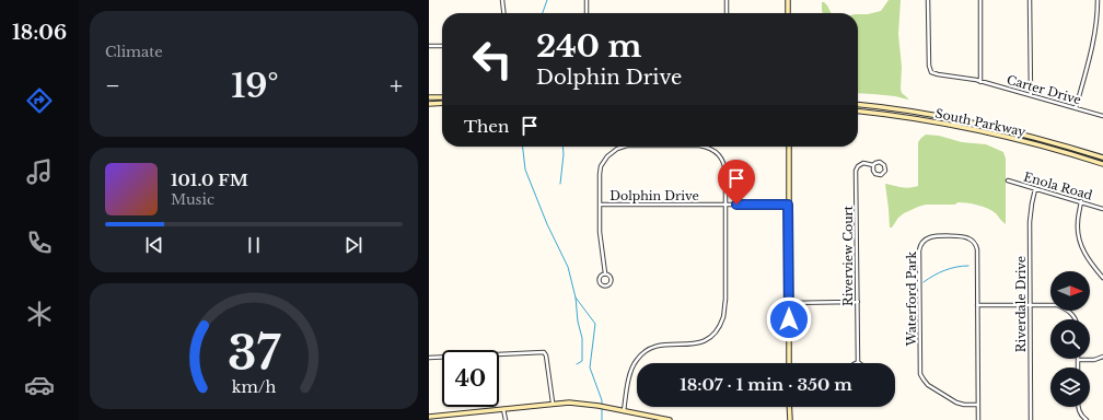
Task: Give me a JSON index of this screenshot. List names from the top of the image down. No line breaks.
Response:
{"streets":{"main road":["South Parkway"],"street":["Carter Drive","Enola Road","Dolphin Drive","Riverview Court","Waterford Park","Riverdale Drive"]},"crossings":[["Enola Road","Riverdale Drive"]],"north":"right","page":{"tabs":"18:06","tile":"Climate","turn":["240 m","Dolphin Drive"],"heat":["−","19°","+"],"then":"Then","song":["101.0 FM","Music"],"limit":"40","trip":"18:07 · 1 min · 350 m","gauge":["37","km/h"]}}
